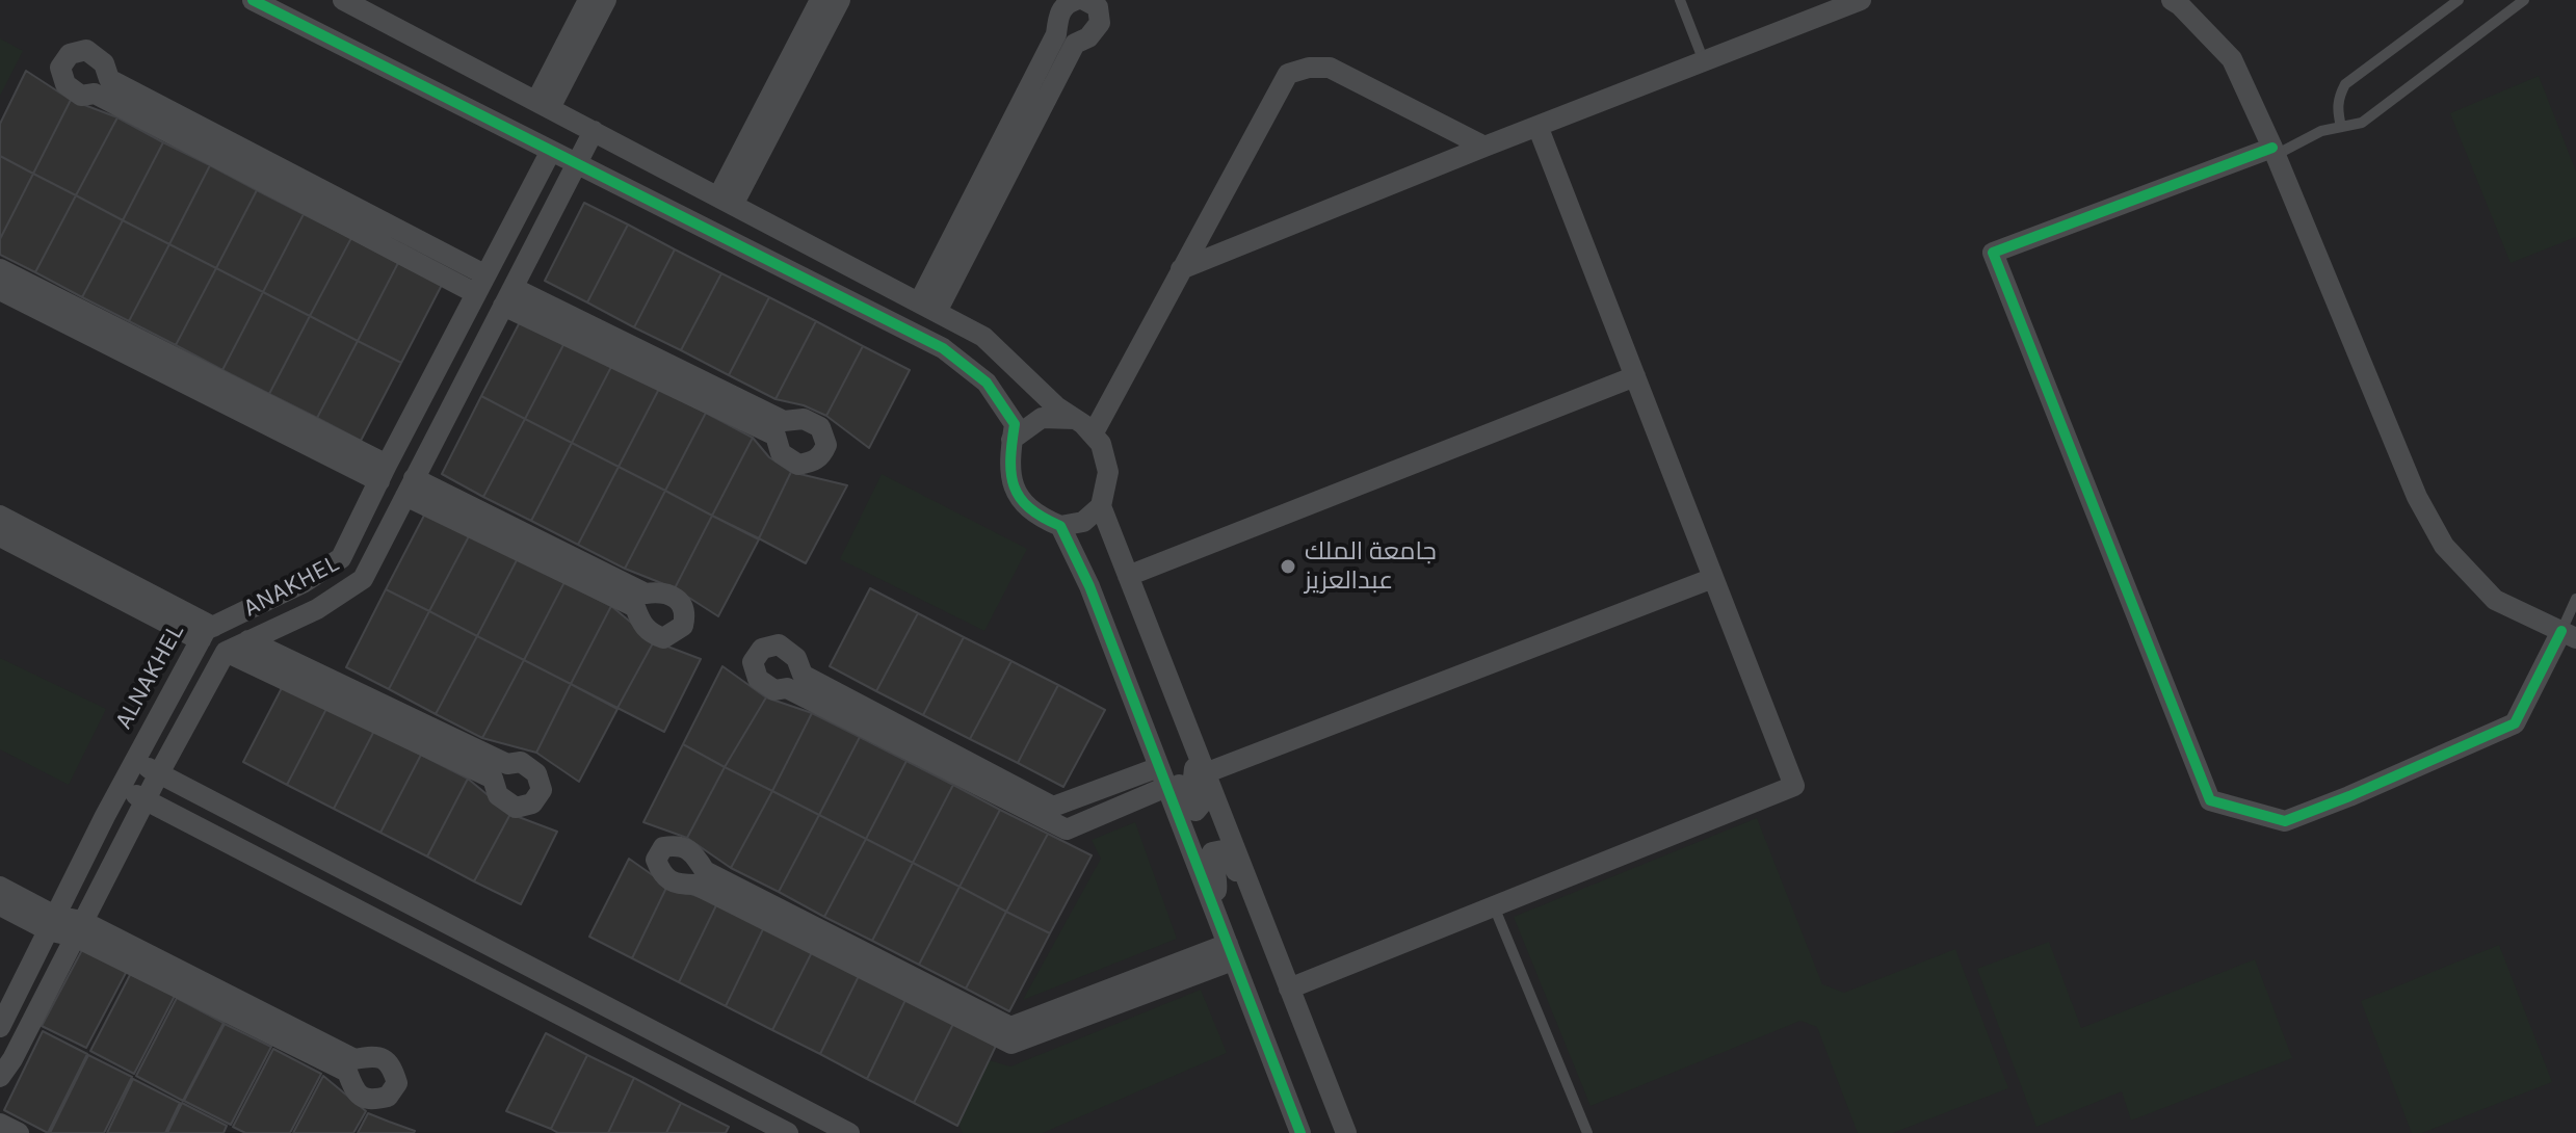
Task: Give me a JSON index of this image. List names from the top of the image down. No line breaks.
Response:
{"streets":{"street":["ANAKHEL","ALNAKHEL"]},"places":["جامعة الملك عبدالعزيز"]}
